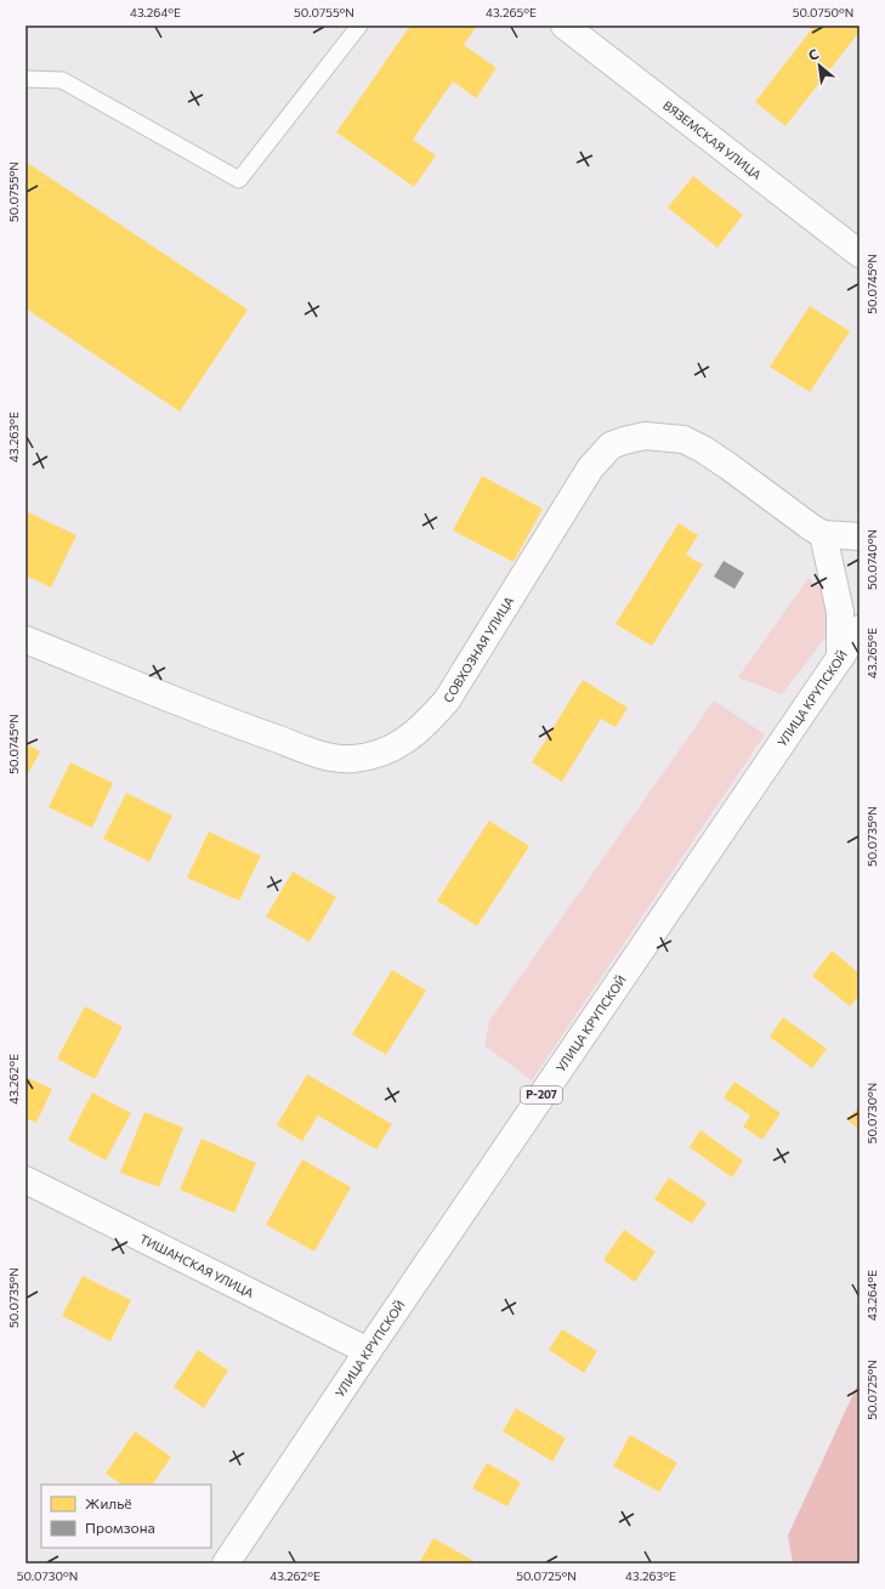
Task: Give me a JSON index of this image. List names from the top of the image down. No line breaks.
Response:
{"streets":{"street":["ВЯЗЕМСКАЯ УЛИЦА","СОВХОЗНАЯ УЛИЦА","УЛИЦА КРУПСКОЙ","Р-207","ТИШАНСКАЯ УЛИЦА"]},"crossings":[["УЛИЦА КРУПСКОЙ","ТИШАНСКАЯ УЛИЦА"]],"legend":["Жильё","Промзона"],"north":"top left","coordinates":["43.264°E","50.0755°N","43.265°E","50.0750°N","50.0745°N","43.263°E","50.0740°N","50.0735°N","43.262°E","50.0730°N","50.0725°N"]}
